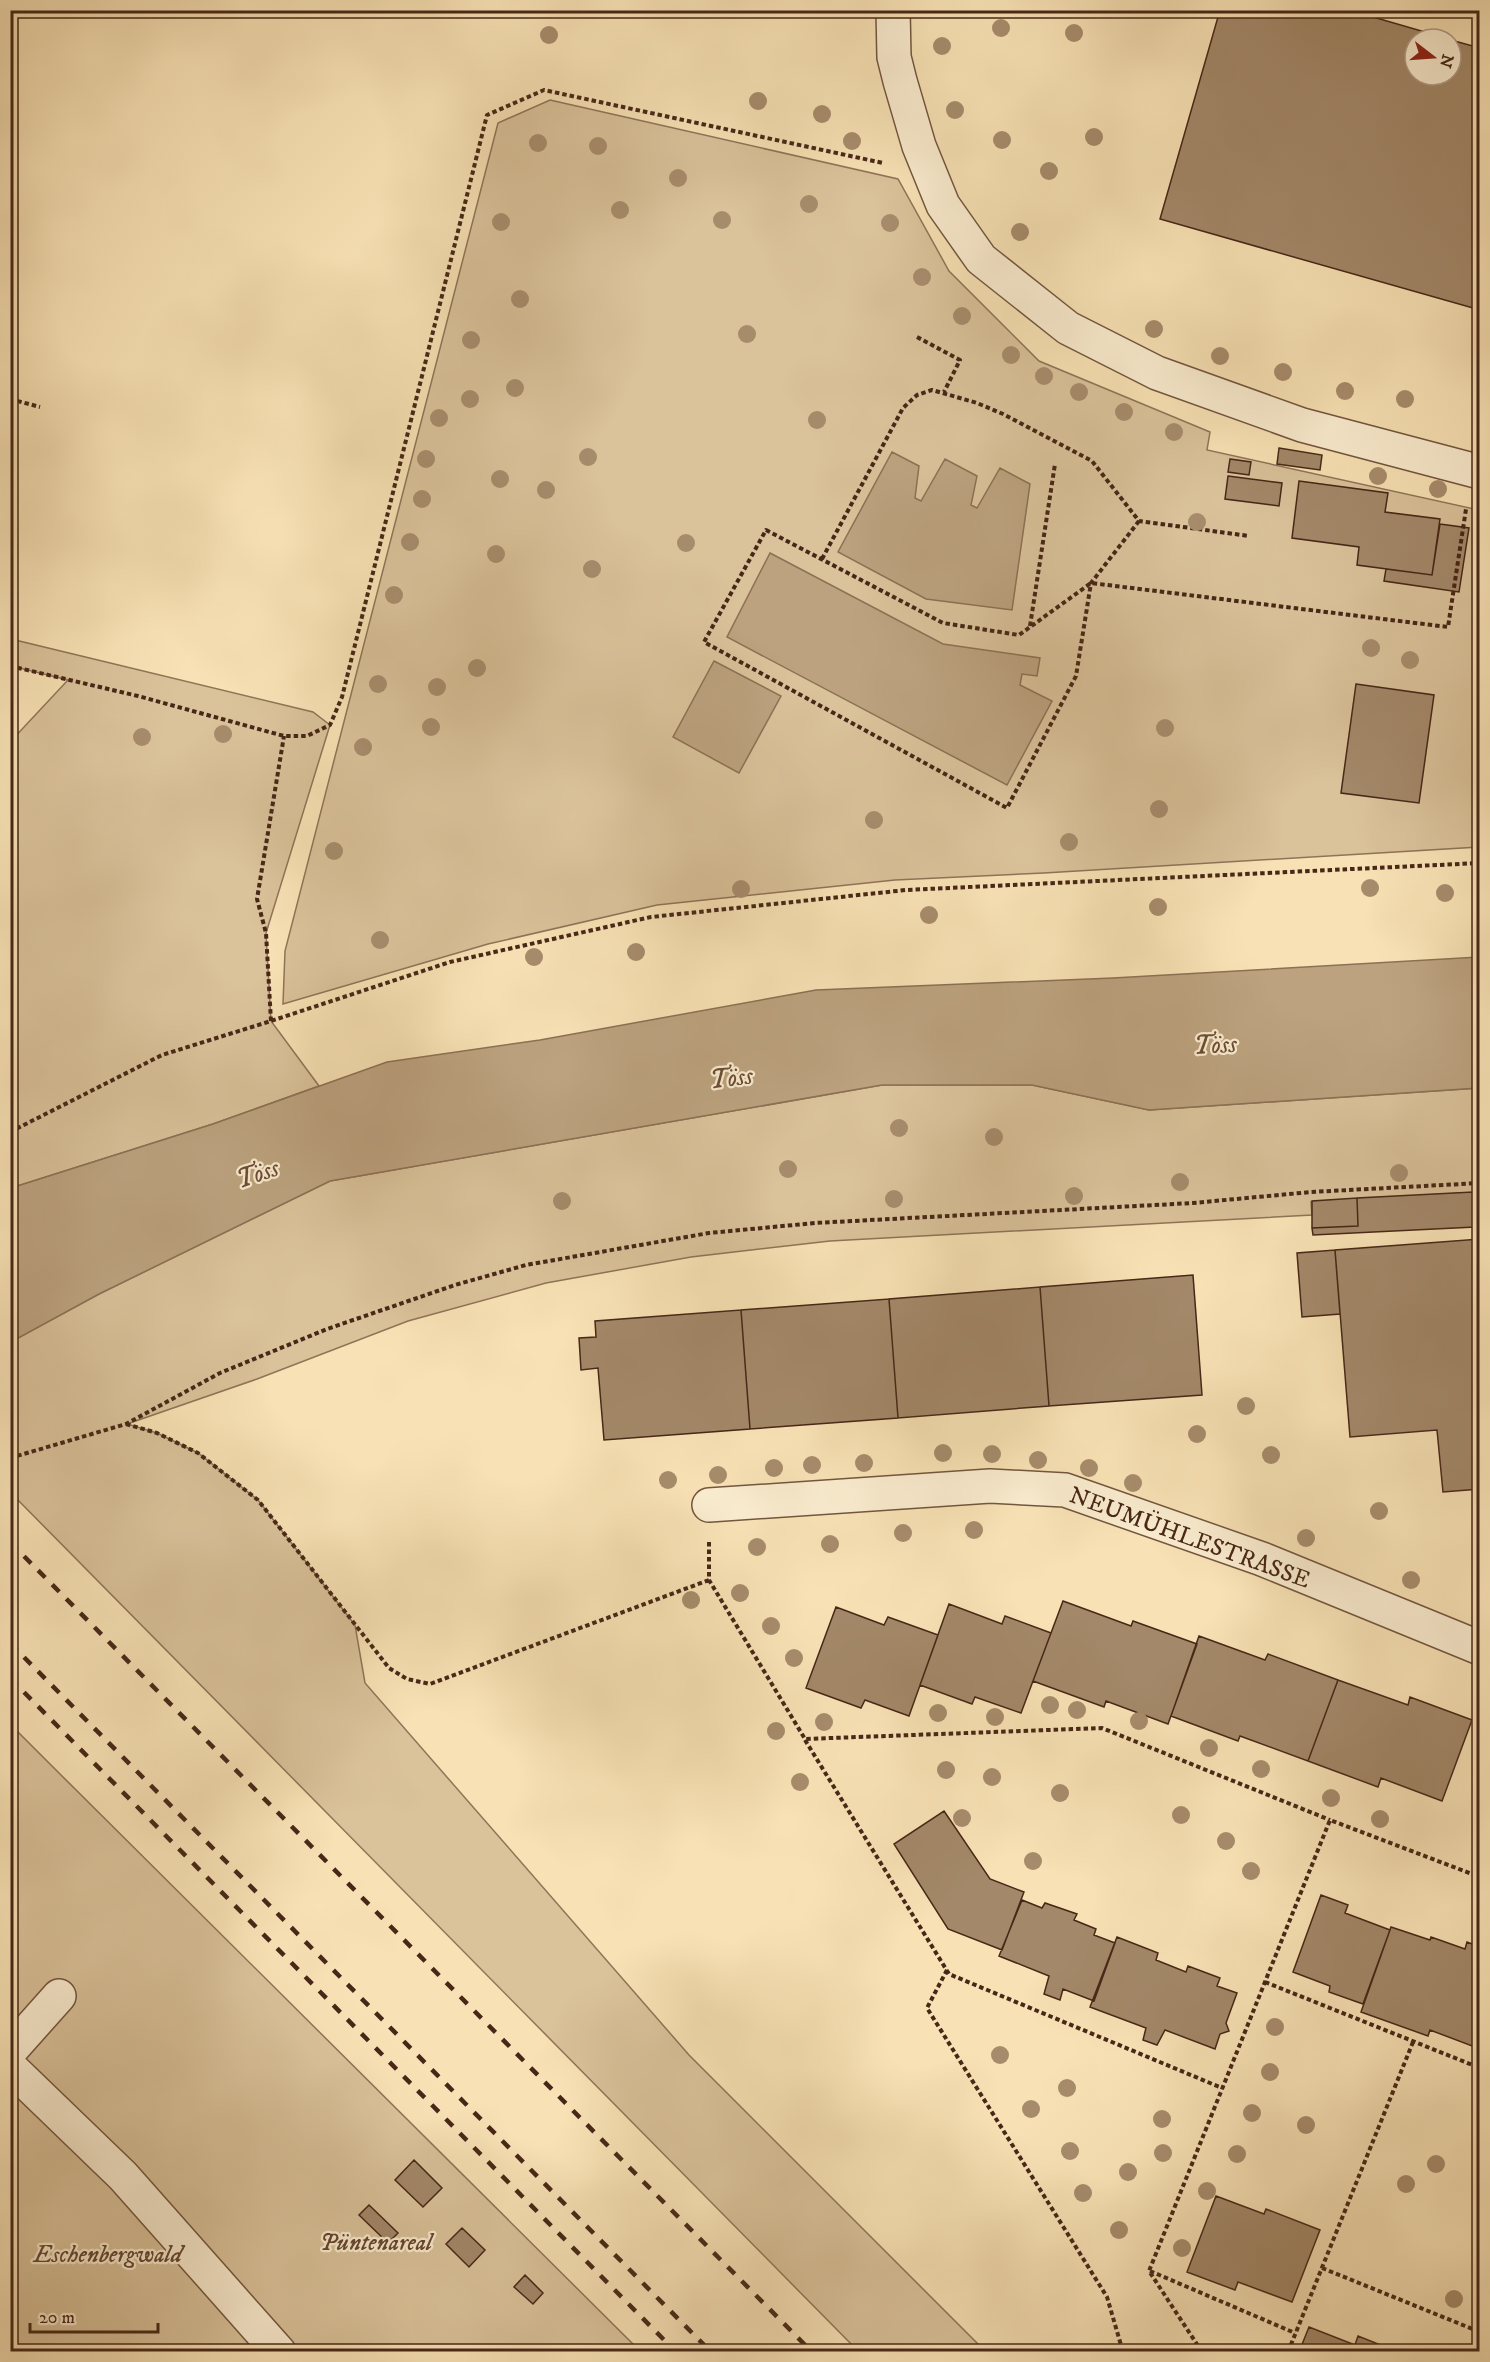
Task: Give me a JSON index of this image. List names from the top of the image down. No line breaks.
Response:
{"streets":{"street":["NEUMÜHLESTRASSE"]},"water":["Töss"],"parks":["Püntenareal","Eschenbergwald"],"scale_bar":"20 m","north":"right"}
